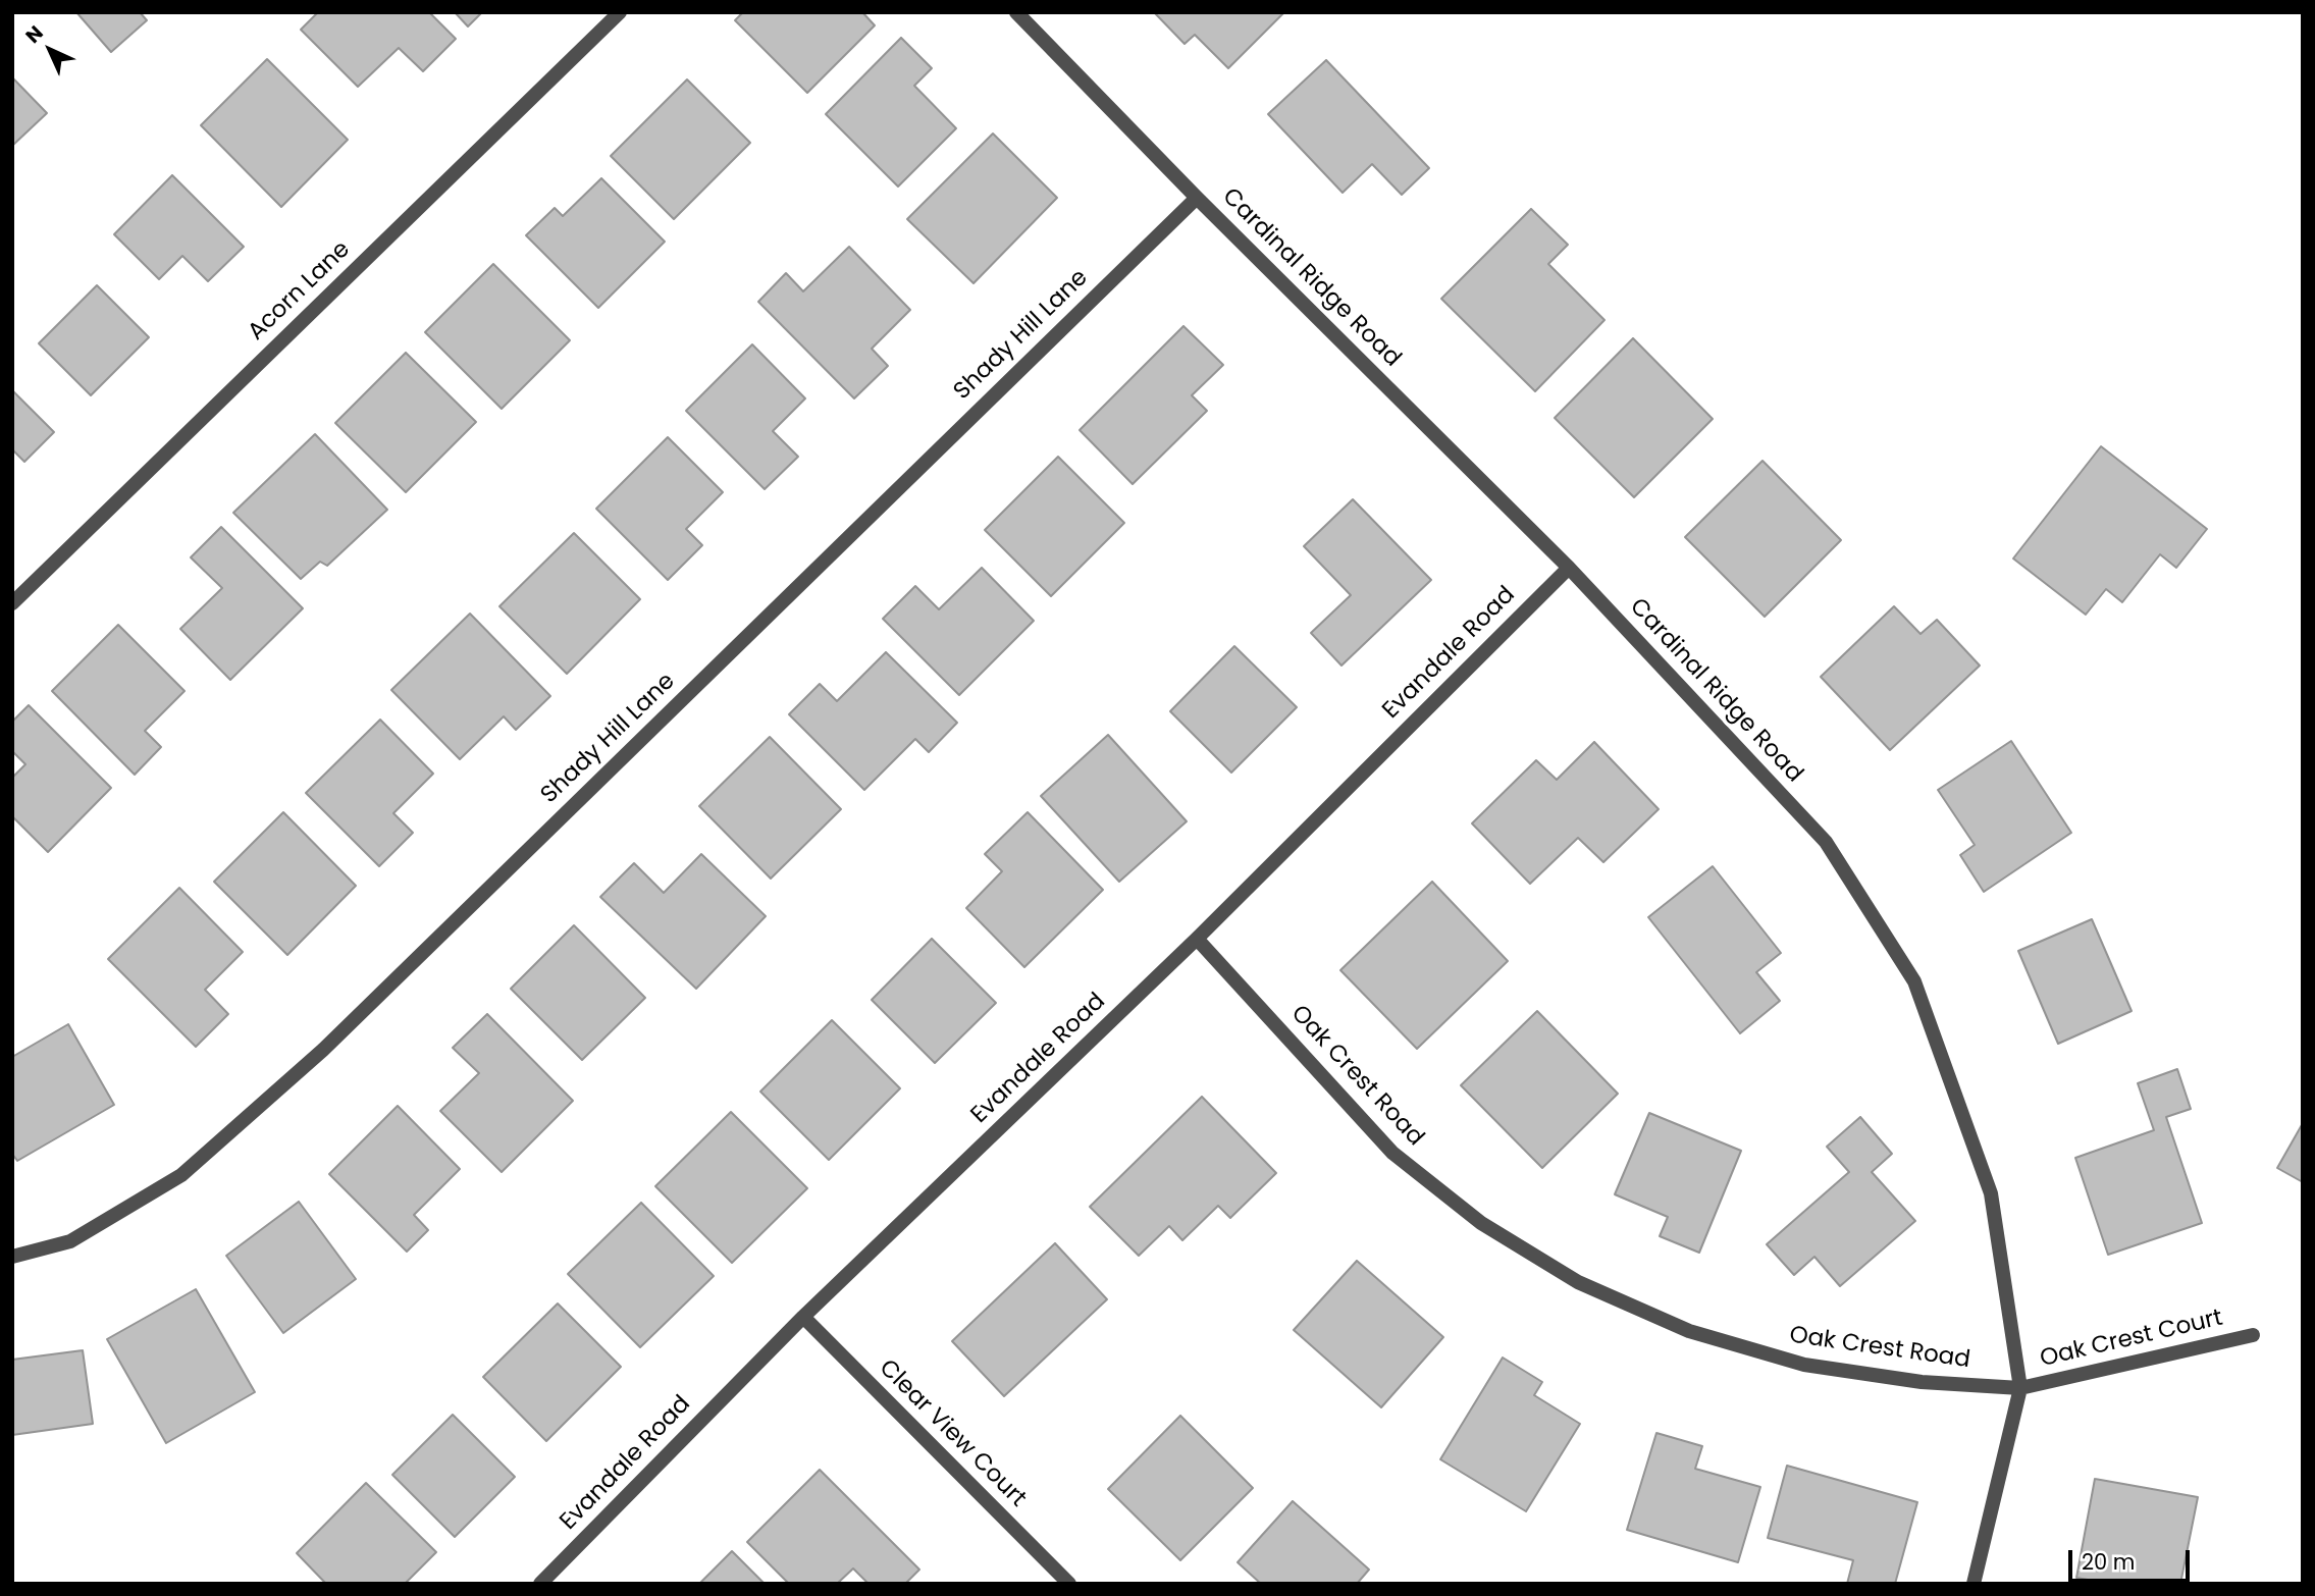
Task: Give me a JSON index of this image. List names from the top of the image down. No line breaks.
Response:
{"streets":{"street":["Cardinal Ridge Road","Acorn Lane","Shady Hill Lane","Evandale Road","Oak Crest Road","Oak Crest Court","Clear View Court"]},"crossings":[["Cardinal Ridge Road","Shady Hill Lane"],["Cardinal Ridge Road","Evandale Road"],["Cardinal Ridge Road","Oak Crest Road"],["Cardinal Ridge Road","Oak Crest Court"],["Evandale Road","Oak Crest Road"],["Evandale Road","Clear View Court"],["Oak Crest Road","Oak Crest Court"]],"scale_bar":"20 m","north":"top left"}
